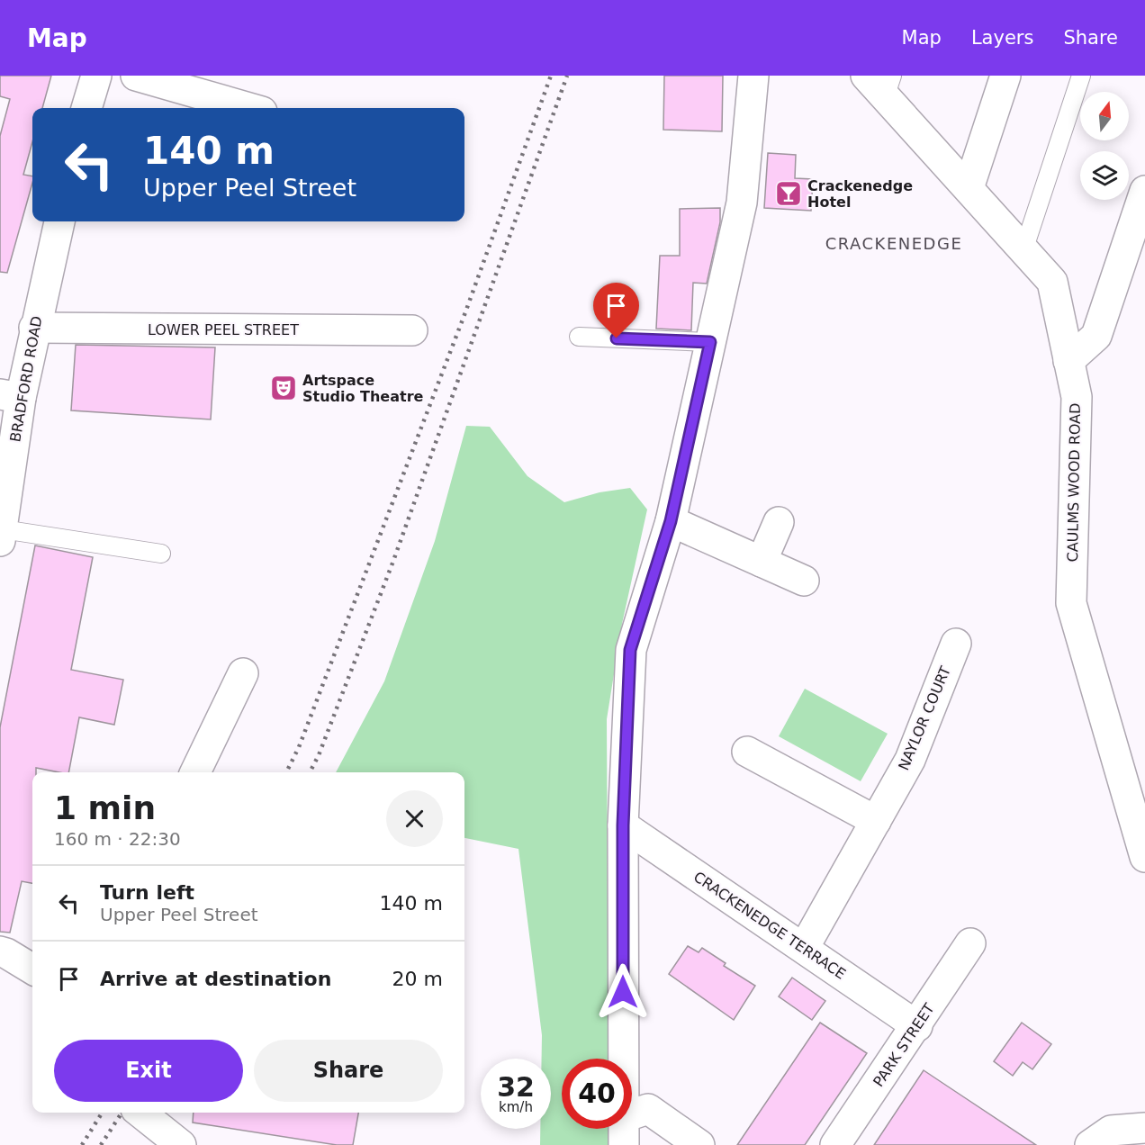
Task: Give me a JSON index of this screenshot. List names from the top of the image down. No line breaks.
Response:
{"streets":{"street":["LOWER PEEL STREET","BRADFORD ROAD","CAULMS WOOD ROAD","NAYLOR COURT","CRACKENEDGE TERRACE","PARK STREET"]},"crossings":[["LOWER PEEL STREET","BRADFORD ROAD"],["NAYLOR COURT","CRACKENEDGE TERRACE"],["CRACKENEDGE TERRACE","PARK STREET"]],"districts":["CRACKENEDGE"],"places":{"bar":["Crackenedge Hotel"],"theatre":["Artspace Studio Theatre"]},"north":"top","page":{"header":"Map","nav":["Map","Layers","Share"],"turn":["140 m","Upper Peel Street"],"heading":["1 min","160 m · 22:30"],"list":[{"name":"Turn left","note":"Upper Peel Street","value":"140 m"},{"name":"Arrive at destination","value":"20 m"}],"buttons":["Exit","Share"],"speed":"32 km/h","limit":"40"}}
